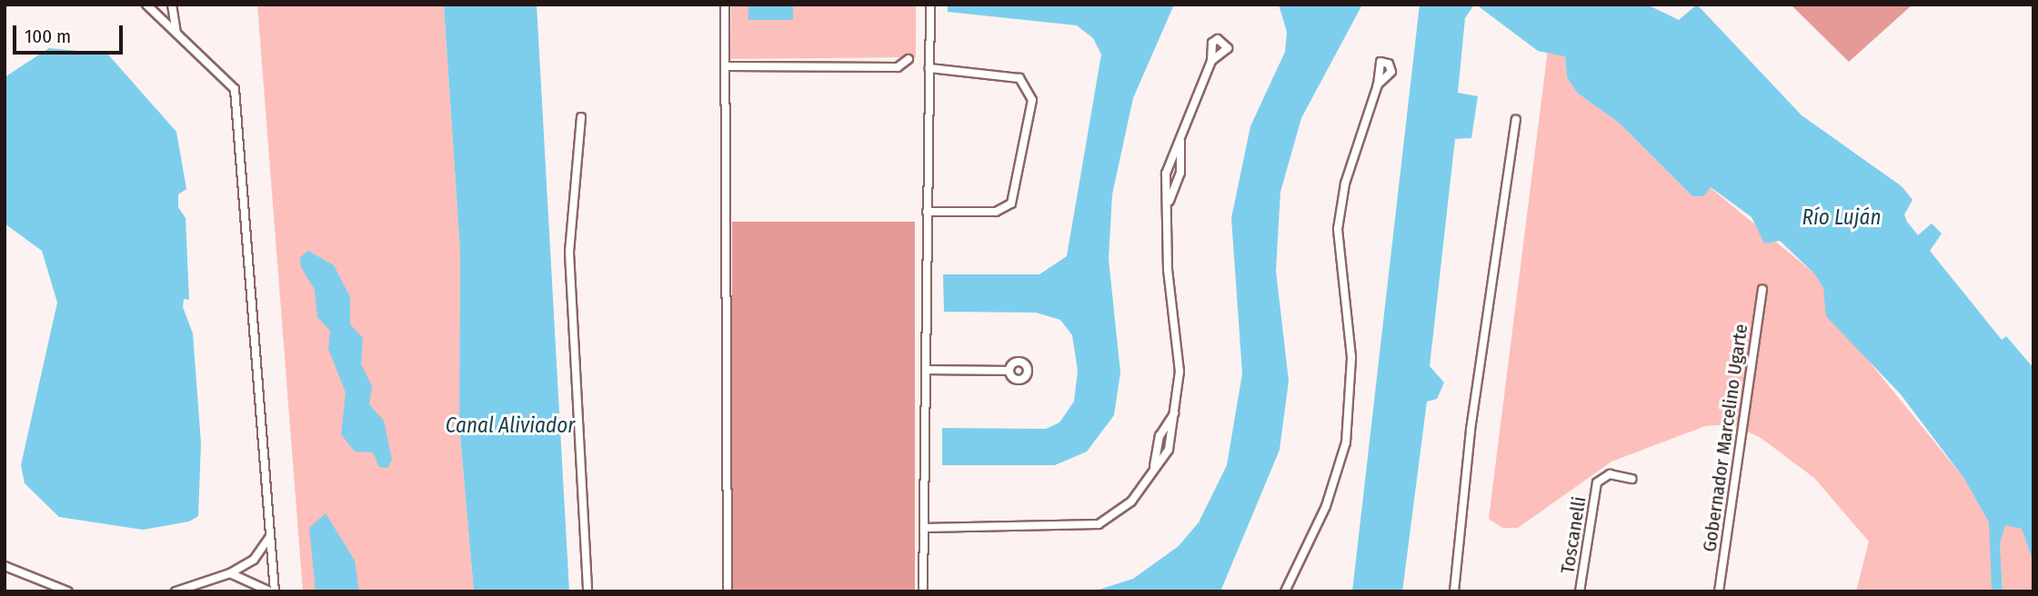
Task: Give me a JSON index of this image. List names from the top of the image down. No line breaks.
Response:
{"streets":{"street":["Gobernador Marcelino Ugarte","Toscanelli"]},"water":["Río Luján","Canal Aliviador"],"scale_bar":"100 m"}
